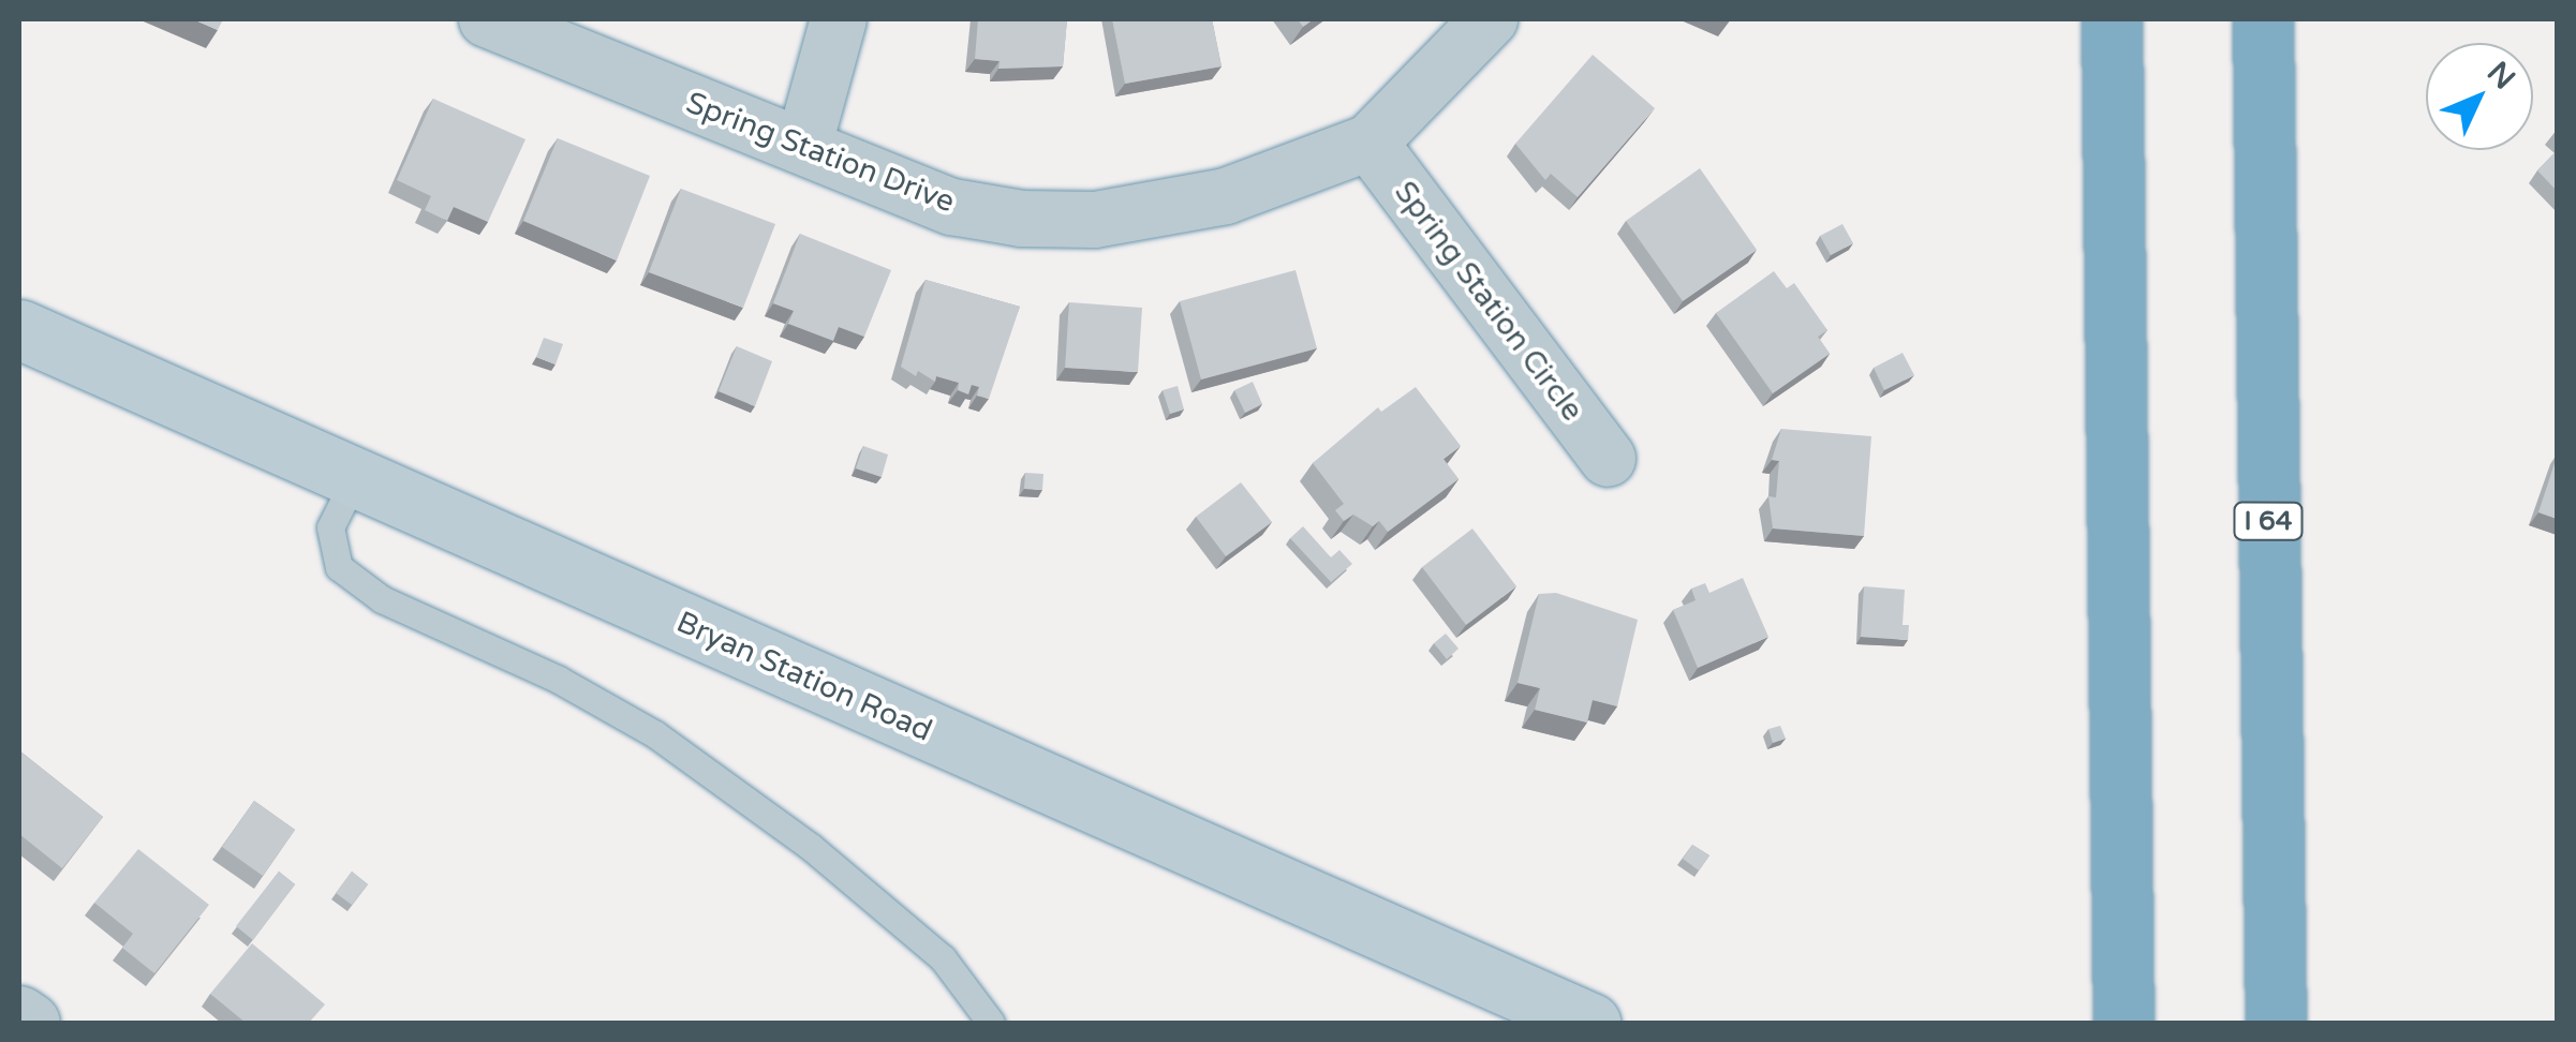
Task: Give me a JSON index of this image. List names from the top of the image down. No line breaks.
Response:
{"streets":{"highway":["I 64"],"main road":["Bryan Station Road"],"street":["Spring Station Drive","Spring Station Circle"]},"crossings":[["Spring Station Drive","Spring Station Circle"]],"north":"top right"}
